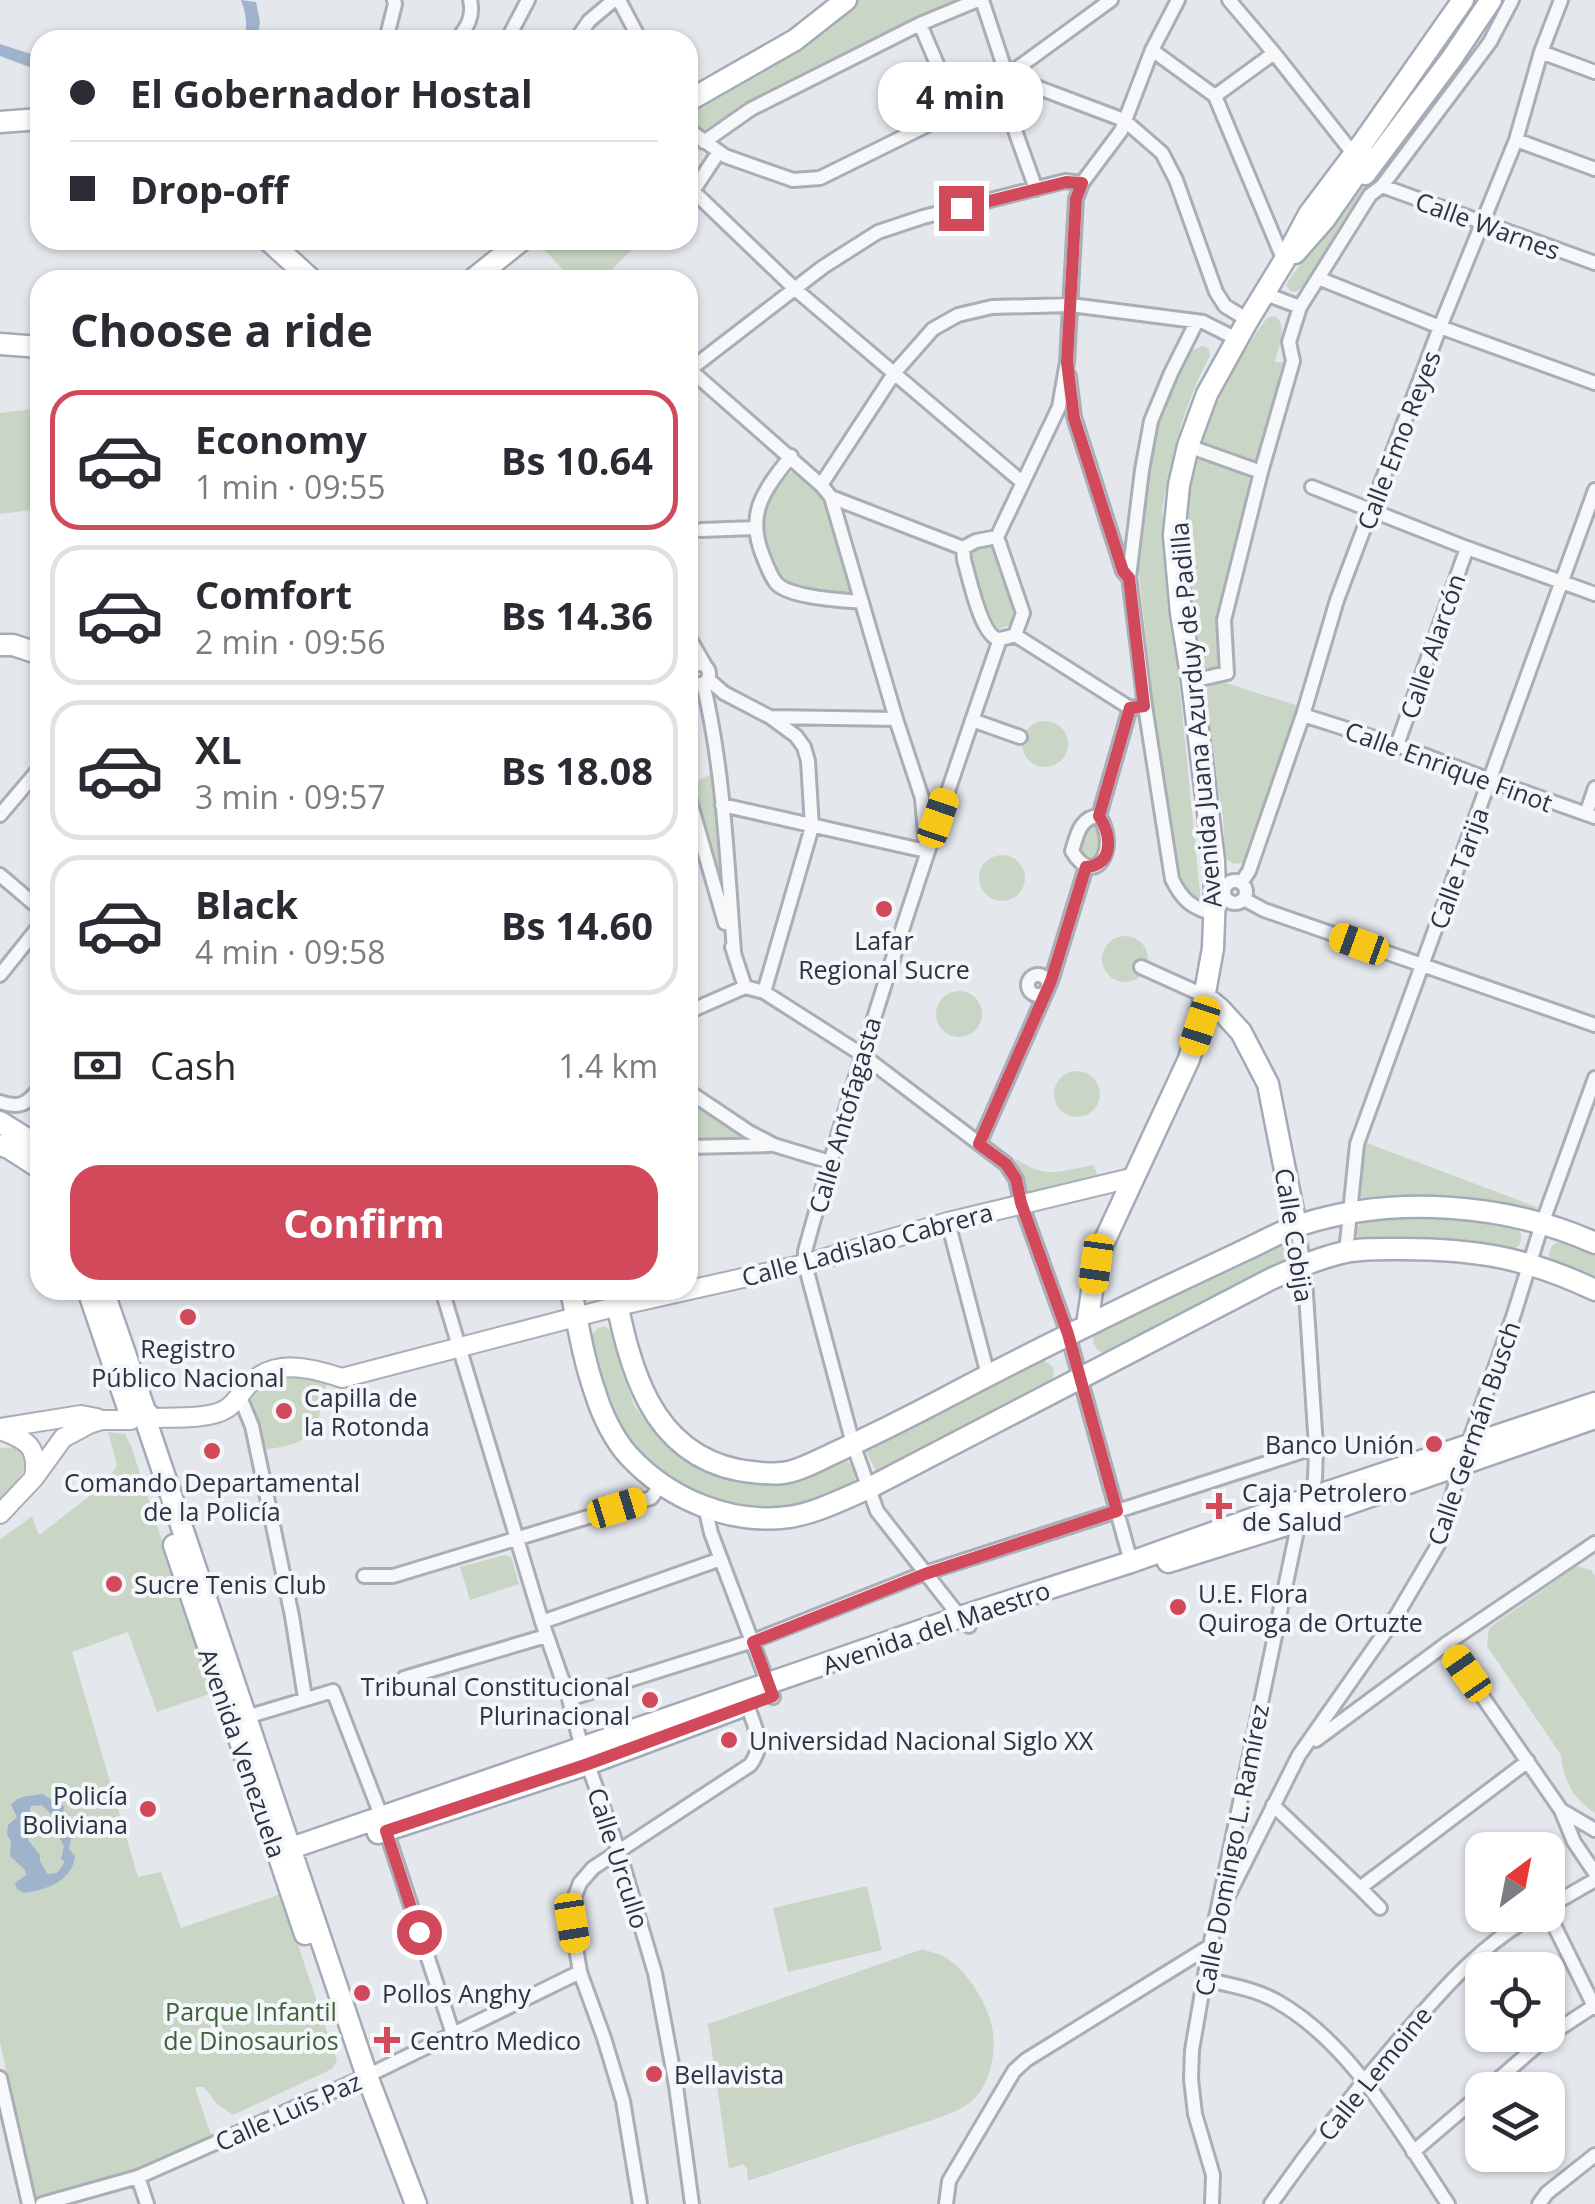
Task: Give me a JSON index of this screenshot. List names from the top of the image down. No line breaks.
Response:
{"streets":{"main road":["Avenida Juana Azurduy de Padilla","Calle Cobija","Calle Ladislao Cabrera","Avenida del Maestro","Avenida Venezuela"],"street":["Calle Warnes","Calle Emo Reyes","Calle Alarcón","Calle Enrique Finot","Calle Tarija","Calle Antofagasta","Calle Germán Busch","Calle Domingo L. Ramírez","Calle Urcullo","Calle Lemoine","Calle Luis Paz"]},"crossings":[["Calle Warnes","Calle Emo Reyes"],["Calle Emo Reyes","Avenida Juana Azurduy de Padilla"],["Calle Emo Reyes","Calle Enrique Finot"],["Calle Alarcón","Calle Enrique Finot"],["Avenida Juana Azurduy de Padilla","Calle Cobija"],["Avenida Juana Azurduy de Padilla","Calle Ladislao Cabrera"],["Calle Enrique Finot","Calle Tarija"],["Calle Antofagasta","Calle Ladislao Cabrera"],["Calle Antofagasta","Avenida del Maestro"],["Calle Cobija","Avenida del Maestro"],["Calle Cobija","Calle Domingo L. Ramírez"],["Calle Ladislao Cabrera","Avenida Venezuela"],["Calle Ladislao Cabrera","Calle Urcullo"],["Calle Germán Busch","Avenida del Maestro"],["Calle Germán Busch","Calle Domingo L. Ramírez"],["Avenida del Maestro","Avenida Venezuela"],["Avenida del Maestro","Calle Domingo L. Ramírez"],["Avenida del Maestro","Calle Urcullo"],["Avenida Venezuela","Calle Luis Paz"]],"parks":["Parque Infantil de Dinosaurios"],"places":{"other":["Lafar Regional Sucre","Registro Público Nacional","Capilla de la Rotonda","Banco Unión","Comando Departamental de la Policía","Sucre Tenis Club","U.E. Flora Quiroga de Ortuzte","Tribunal Constitucional Plurinacional","Universidad Nacional Siglo XX","Policía Boliviana","Pollos Anghy","Bellavista"],"health":["Caja Petrolero de Salud","Centro Medico"]},"north":"top right","page":{"banner":["El Gobernador Hostal","Drop-off"],"bubble":"4 min","heading":"Choose a ride","list":[{"name":"Economy","note":"1 min · 09:55","value":"Bs 10.64"},{"name":"Comfort","note":"2 min · 09:56","value":"Bs 14.36"},{"name":"XL","note":"3 min · 09:57","value":"Bs 18.08"},{"name":"Black","note":"4 min · 09:58","value":"Bs 14.60"}],"pay":["Cash","1.4 km"],"buttons":"Confirm"}}
